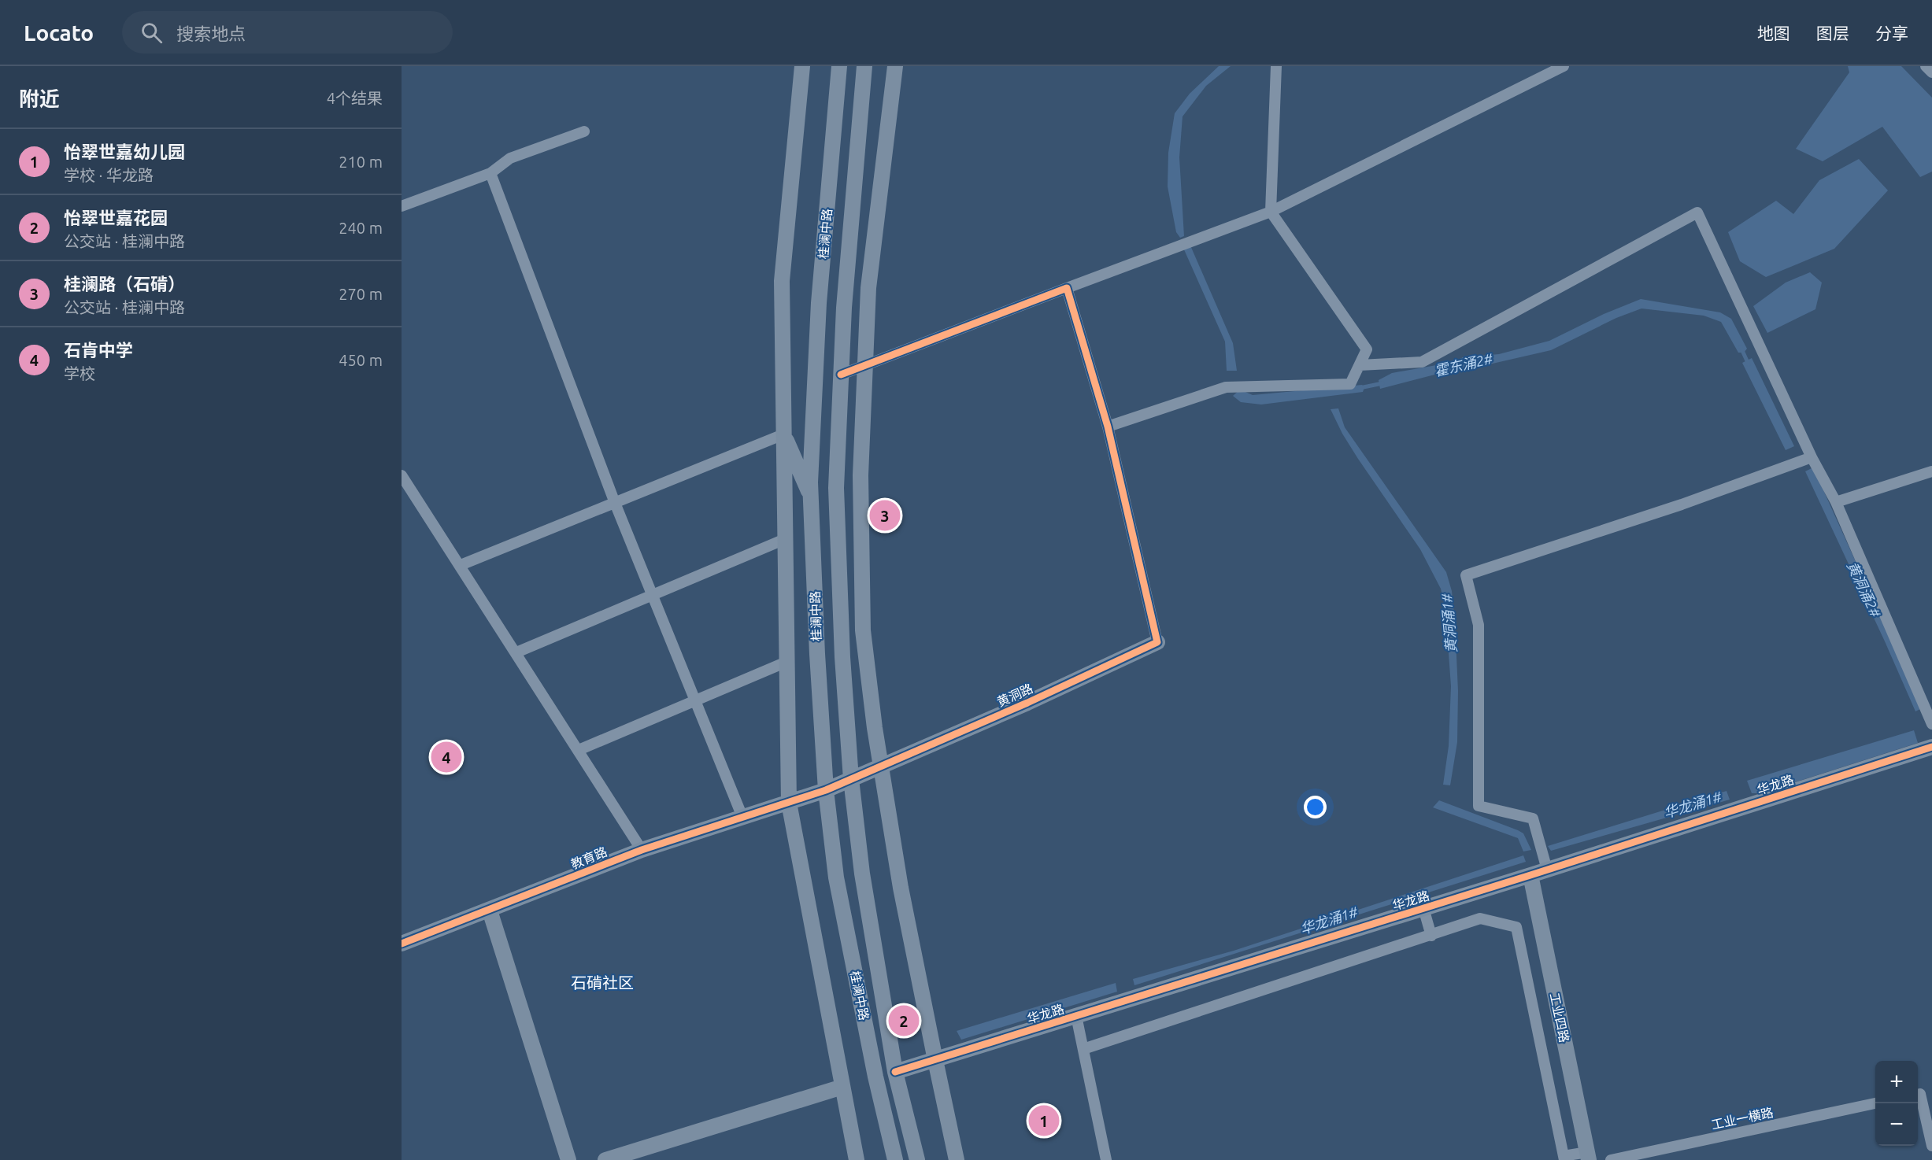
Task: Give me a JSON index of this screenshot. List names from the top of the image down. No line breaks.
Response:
{"streets":{"main road":["桂澜中路","黄洞路","华龙路","教育路","工业四路"],"street":["工业一横路"]},"crossings":[["桂澜中路","黄洞路"],["桂澜中路","华龙路"],["桂澜中路","教育路"],["黄洞路","教育路"],["华龙路","工业四路"]],"districts":["石𬒔社区"],"water":["霍东涌2#","黄洞涌2#","黄洞涌1#","华龙涌1#"],"page":{"header":"Locato","search":"搜索地点","nav":["地图","图层","分享"],"heading":["附近","4个结果"],"list":[{"mark":"1","name":"怡翠世嘉幼儿园","note":"学校 · 华龙路","value":"210 m"},{"mark":"2","name":"怡翠世嘉花园","note":"公交站 · 桂澜中路","value":"240 m"},{"mark":"3","name":"桂澜路（石𬒔）","note":"公交站 · 桂澜中路","value":"270 m"},{"mark":"4","name":"石肯中学","note":"学校","value":"450 m"}],"pins":["3","4","2","1"],"map_buttons":["+","−"]}}
